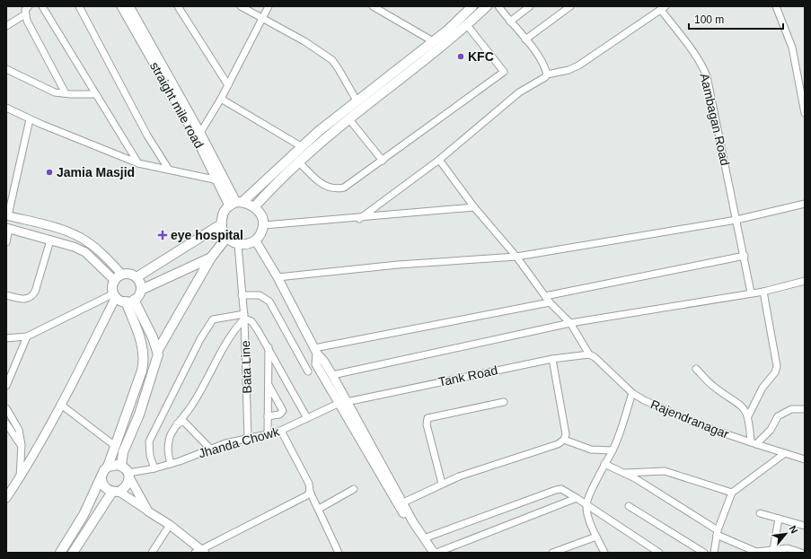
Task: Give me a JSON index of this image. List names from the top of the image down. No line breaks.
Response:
{"streets":{"street":["straight mile road","Aambagan Road","Bata Line","Tank Road","Rajendranagar","Jhanda Chowk"]},"crossings":[["straight mile road","Bata Line"],["Bata Line","Jhanda Chowk"],["Tank Road","Rajendranagar"],["Tank Road","Jhanda Chowk"]],"places":{"other":["KFC","Jamia Masjid"],"health":["eye hospital"]},"scale_bar":"100 m","north":"top right"}
